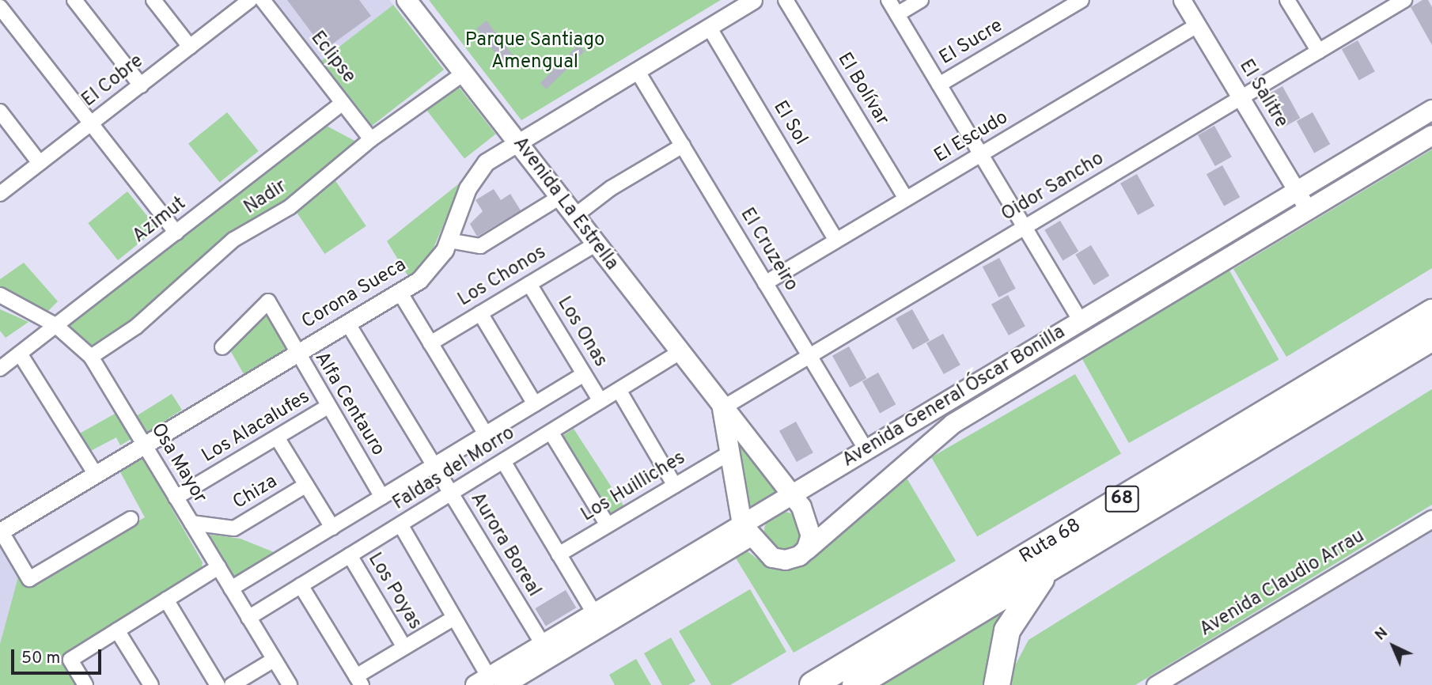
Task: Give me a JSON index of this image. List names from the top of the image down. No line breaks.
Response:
{"streets":{"highway":["68","Ruta 68"],"main road":["Avenida La Estrella","Avenida General Óscar Bonilla"],"street":["El Sucre","Eclipse","El Cobre","El Bolívar","El Salitre","El Sol","El Escudo","Oidor Sancho","Nadir","Azimut","El Cruzeiro","Los Chonos","Corona Sueca","Los Onas","Alfa Centauro","Los Alacalufes","Osa Mayor","Faldas del Morro","Los Huilliches","Chiza","Aurora Boreal","Avenida Claudio Arrau","Los Poyas"]},"crossings":[["Eclipse","Nadir"],["Eclipse","Azimut"],["El Bolívar","El Escudo"],["El Salitre","El Escudo"],["El Salitre","Oidor Sancho"],["El Salitre","Avenida General Óscar Bonilla"],["El Sol","El Escudo"],["El Sol","Corona Sueca"],["El Escudo","El Cruzeiro"],["Oidor Sancho","Avenida La Estrella"],["Oidor Sancho","El Cruzeiro"],["Nadir","Avenida La Estrella"],["Nadir","Osa Mayor"],["Avenida La Estrella","Los Chonos"],["Avenida La Estrella","Corona Sueca"],["Avenida La Estrella","Avenida General Óscar Bonilla"],["Avenida La Estrella","Faldas del Morro"],["Azimut","Osa Mayor"],["El Cruzeiro","Corona Sueca"],["El Cruzeiro","Avenida General Óscar Bonilla"],["Los Chonos","Los Onas"],["Corona Sueca","Alfa Centauro"],["Corona Sueca","Osa Mayor"],["Corona Sueca","Aurora Boreal"],["Los Onas","Faldas del Morro"],["Avenida General Óscar Bonilla","Aurora Boreal"],["Alfa Centauro","Los Alacalufes"],["Alfa Centauro","Faldas del Morro"],["Los Alacalufes","Osa Mayor"],["Osa Mayor","Faldas del Morro"],["Osa Mayor","Chiza"],["Faldas del Morro","Aurora Boreal"],["Faldas del Morro","Los Poyas"]],"parks":["Parque Santiago Amengual"],"scale_bar":"50 m","north":"top left"}
